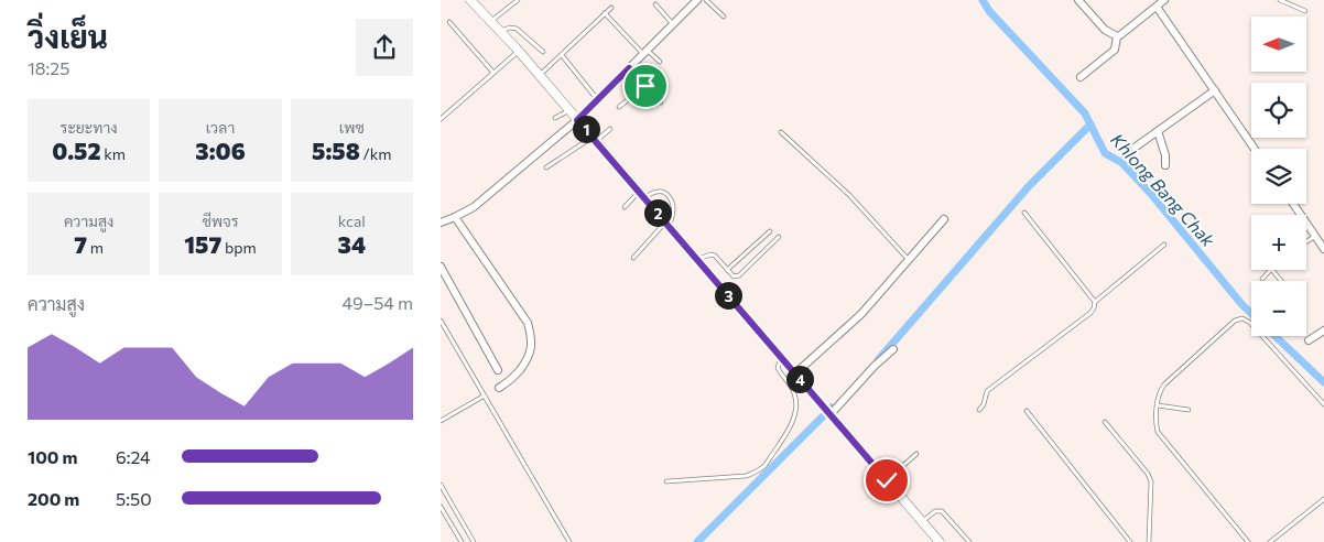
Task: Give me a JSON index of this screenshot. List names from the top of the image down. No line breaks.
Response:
{"water":["Khlong Bang Chak"],"north":"left","page":{"heading":["วิ่งเย็น","18:25"],"map_buttons":["+","−"],"stats":[["ระยะทาง","0.52 km"],["เวลา","3:06"],["เพซ","5:58 /km"],["ความสูง","7 m"],["ชีพจร","157 bpm"],["kcal","34"]],"pins":["1","2","3","4"],"chart":["ความสูง","49–54 m"],"list":[{"name":"100 m","note":"6:24"},{"name":"200 m","note":"5:50"}]}}
